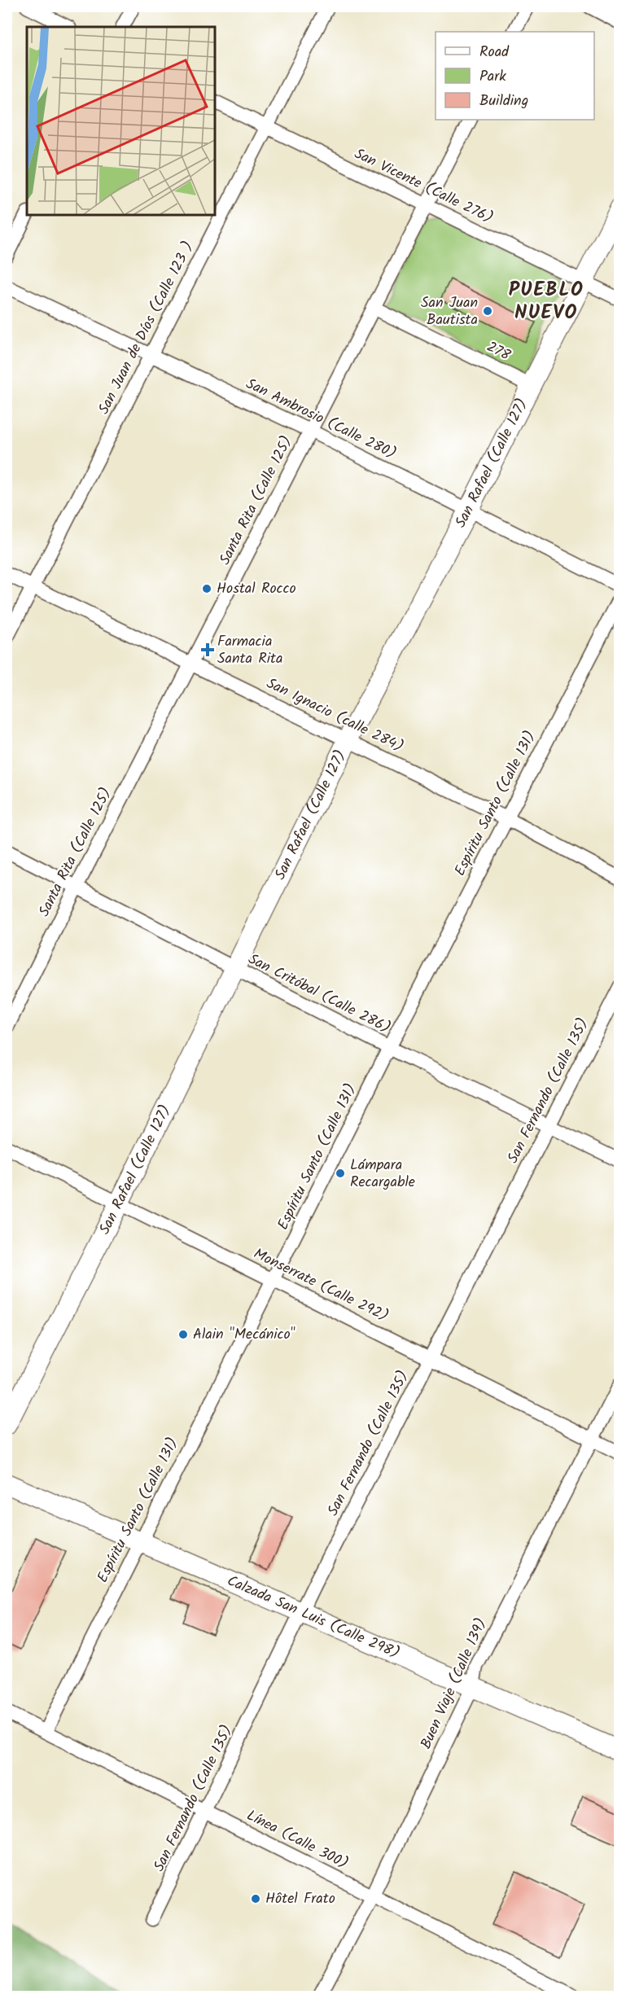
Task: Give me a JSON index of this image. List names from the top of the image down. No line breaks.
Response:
{"streets":{"street":["San Vicente (Calle 276)","San Juan de Díos (Calle 123 )","278","San Ambrosio (Calle 280)","San Rafael (Calle 127)","Santa Rita (Calle 125)","San Ignacio (calle 284)","Espíritu Santo (Calle 131)","San Critóbal (Calle 286)","San Fernando (Calle 135)","Monserrate (Calle 292)","Calzada San Luis (Calle 298)","Buen Viaje (Calle 139)","Línea (Calle 300)"]},"crossings":[["San Vicente (Calle 276)","San Juan de Díos (Calle 123 )"],["San Vicente (Calle 276)","San Rafael (Calle 127)"],["San Vicente (Calle 276)","Santa Rita (Calle 125)"],["San Juan de Díos (Calle 123 )","San Ambrosio (Calle 280)"],["San Juan de Díos (Calle 123 )","San Ignacio (calle 284)"],["278","San Rafael (Calle 127)"],["278","Santa Rita (Calle 125)"],["San Ambrosio (Calle 280)","San Rafael (Calle 127)"],["San Ambrosio (Calle 280)","Santa Rita (Calle 125)"],["San Rafael (Calle 127)","San Ignacio (calle 284)"],["San Rafael (Calle 127)","San Critóbal (Calle 286)"],["San Rafael (Calle 127)","Monserrate (Calle 292)"],["Santa Rita (Calle 125)","San Ignacio (calle 284)"],["Santa Rita (Calle 125)","San Critóbal (Calle 286)"],["San Ignacio (calle 284)","Espíritu Santo (Calle 131)"],["Espíritu Santo (Calle 131)","San Critóbal (Calle 286)"],["Espíritu Santo (Calle 131)","Monserrate (Calle 292)"],["Espíritu Santo (Calle 131)","Calzada San Luis (Calle 298)"],["Espíritu Santo (Calle 131)","Línea (Calle 300)"],["San Critóbal (Calle 286)","San Fernando (Calle 135)"],["San Fernando (Calle 135)","Monserrate (Calle 292)"],["San Fernando (Calle 135)","Calzada San Luis (Calle 298)"],["San Fernando (Calle 135)","Línea (Calle 300)"],["Monserrate (Calle 292)","Buen Viaje (Calle 139)"],["Calzada San Luis (Calle 298)","Buen Viaje (Calle 139)"],["Buen Viaje (Calle 139)","Línea (Calle 300)"]],"districts":["PUEBLO NUEVO"],"places":{"other":["San Juan Bautista","Hostal Rocco","Lámpara Recargable","Alain \"Mecánico\"","Hôtel Frato"],"health":["Farmacia Santa Rita"]},"legend":["Road","Park","Building"]}
